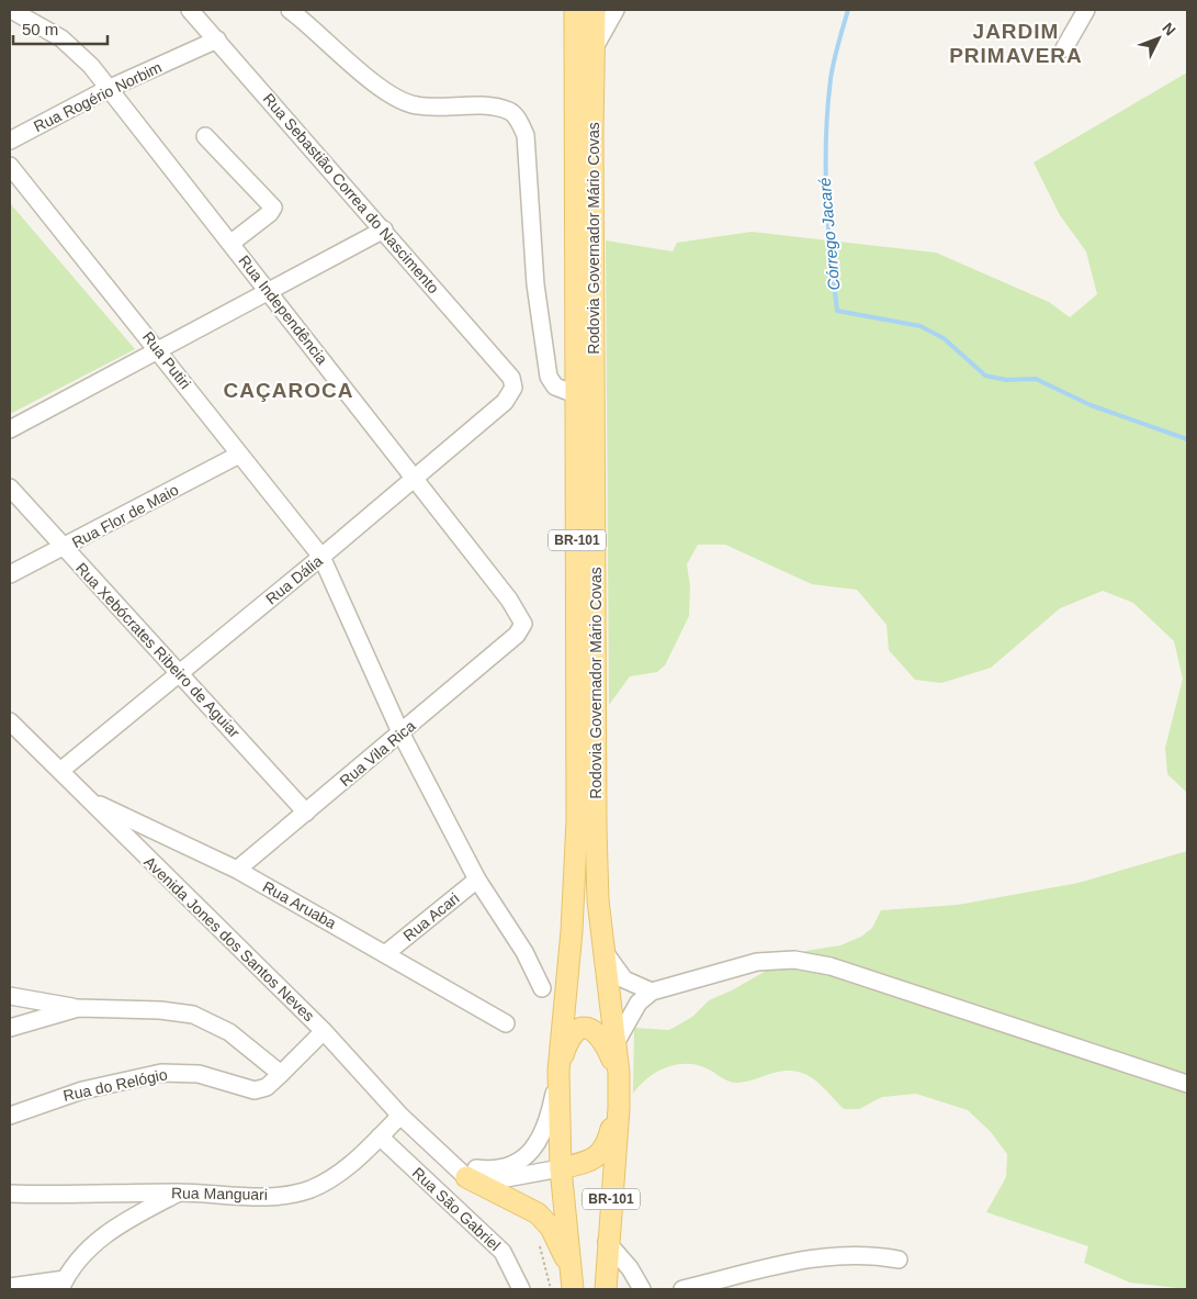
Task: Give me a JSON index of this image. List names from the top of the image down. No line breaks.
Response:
{"streets":{"main road":["Rodovia Governador Mário Covas","BR-101"],"street":["Rua Rogério Norbim","Rua Sebastião Correa do Nascimento","Rua Independência","Rua Putiri","Rua Flor de Maio","Rua Dália","Rua Xebócrates Ribeiro de Aguiar","Rua Vila Rica","Rua Aruaba","Rua Acari","Avenida Jones dos Santos Neves","Rua do Relógio","Rua Manguari","Rua São Gabriel"]},"crossings":[["Rua Rogério Norbim","Rua Sebastião Correa do Nascimento"],["Rua Rogério Norbim","Rua Independência"],["Rua Sebastião Correa do Nascimento","Rua Dália"],["Rodovia Governador Mário Covas","Avenida Jones dos Santos Neves"],["Rua Independência","Rua Dália"],["Rua Independência","Rua Vila Rica"],["Rua Putiri","Rua Flor de Maio"],["Rua Putiri","Rua Dália"],["Rua Putiri","Rua Vila Rica"],["Rua Putiri","Rua Acari"],["Rua Flor de Maio","Rua Xebócrates Ribeiro de Aguiar"],["Rua Dália","Rua Xebócrates Ribeiro de Aguiar"],["Rua Dália","Avenida Jones dos Santos Neves"],["Rua Xebócrates Ribeiro de Aguiar","Rua Vila Rica"],["Rua Vila Rica","Rua Aruaba"],["Rua Aruaba","Rua Acari"],["Rua Aruaba","Avenida Jones dos Santos Neves"],["Avenida Jones dos Santos Neves","Rua do Relógio"],["Avenida Jones dos Santos Neves","Rua Manguari"],["Rua Manguari","Rua São Gabriel"]],"districts":["JARDIM PRIMAVERA","CAÇAROCA"],"water":["Córrego Jacaré"],"scale_bar":"50 m","north":"top right"}
